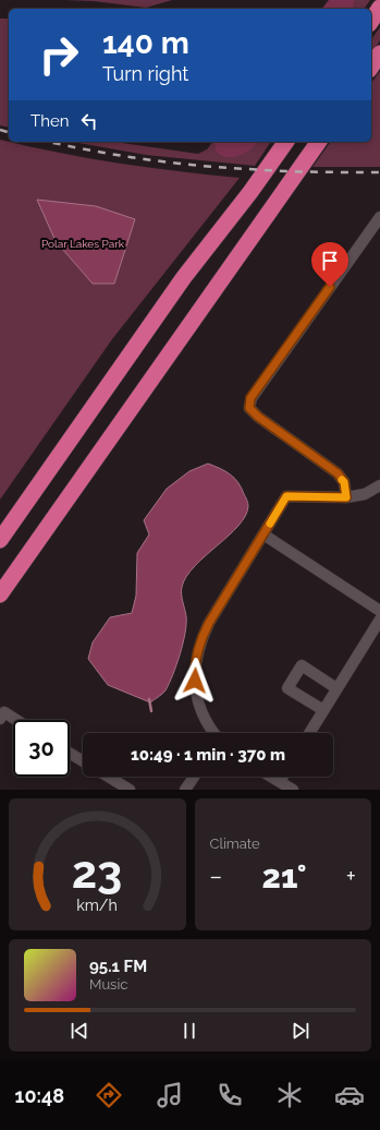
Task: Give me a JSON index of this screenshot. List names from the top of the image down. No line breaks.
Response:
{"parks":["Polar Lakes Park"],"page":{"turn":["140 m","Turn right"],"then":"Then","limit":"30","trip":"10:49 · 1 min · 370 m","tile":"Climate","heat":["−","21°","+"],"song":["95.1 FM","Music"],"tabs":"10:48","gauge":["23","km/h"]}}
